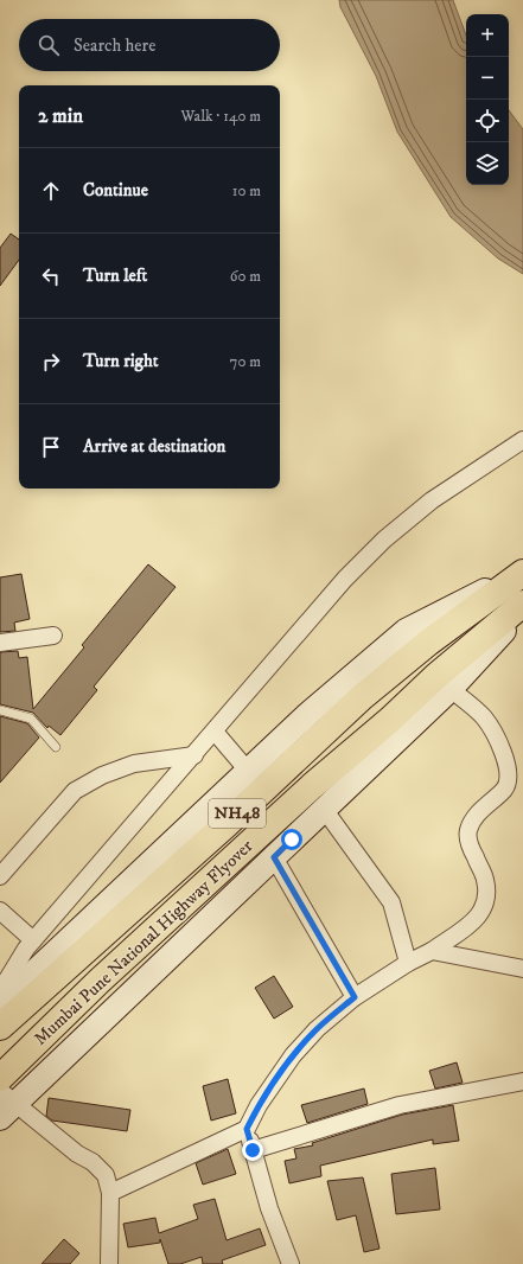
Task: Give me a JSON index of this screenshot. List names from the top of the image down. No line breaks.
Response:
{"streets":{"highway":["NH48","Mumbai Pune National Highway Flyover"]},"page":{"map_buttons":["+","−"],"search":"Search here","heading":["2 min","Walk · 140 m"],"list":[["Continue","10 m"],["Turn left","60 m"],["Turn right","70 m"],"Arrive at destination"]}}
